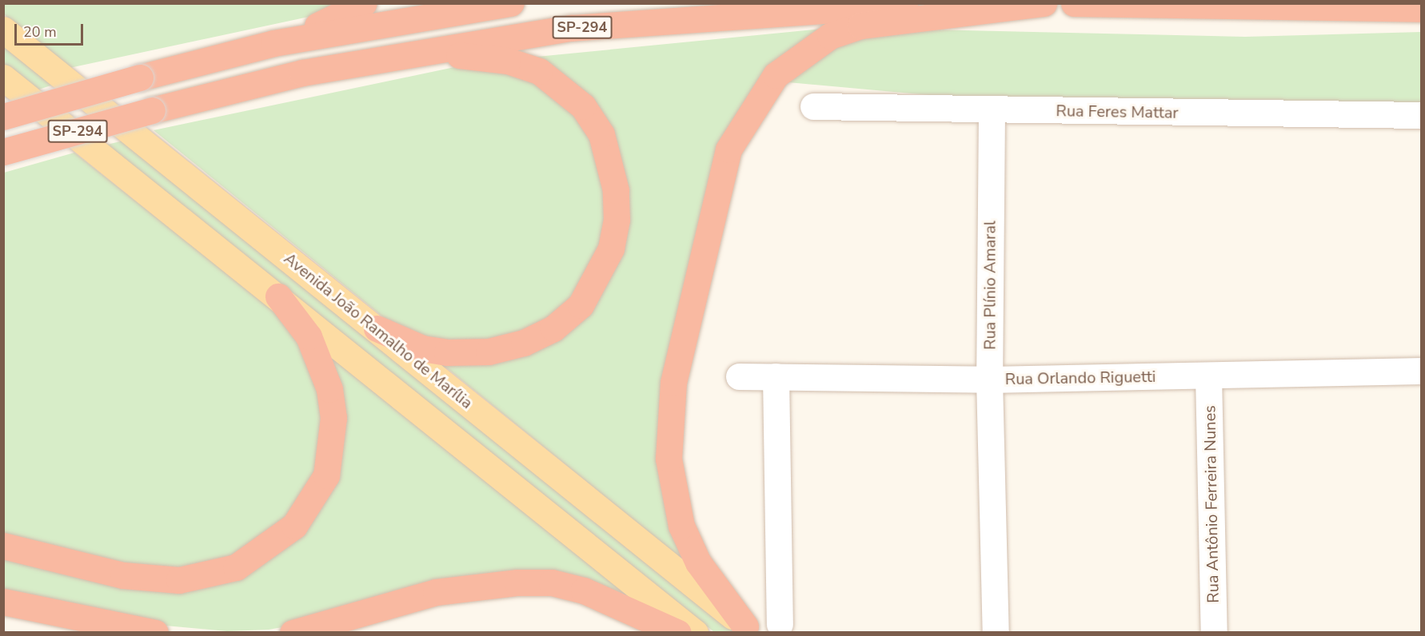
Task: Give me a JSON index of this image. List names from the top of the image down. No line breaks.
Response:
{"streets":{"highway":["SP-294"],"main road":["Avenida João Ramalho de Marília"],"street":["Rua Feres Mattar","Rua Plínio Amaral","Rua Orlando Riguetti","Rua Antônio Ferreira Nunes"]},"crossings":[["Rua Feres Mattar","Rua Plínio Amaral"],["Rua Plínio Amaral","Rua Orlando Riguetti"],["Rua Orlando Riguetti","Rua Antônio Ferreira Nunes"]],"scale_bar":"20 m"}
